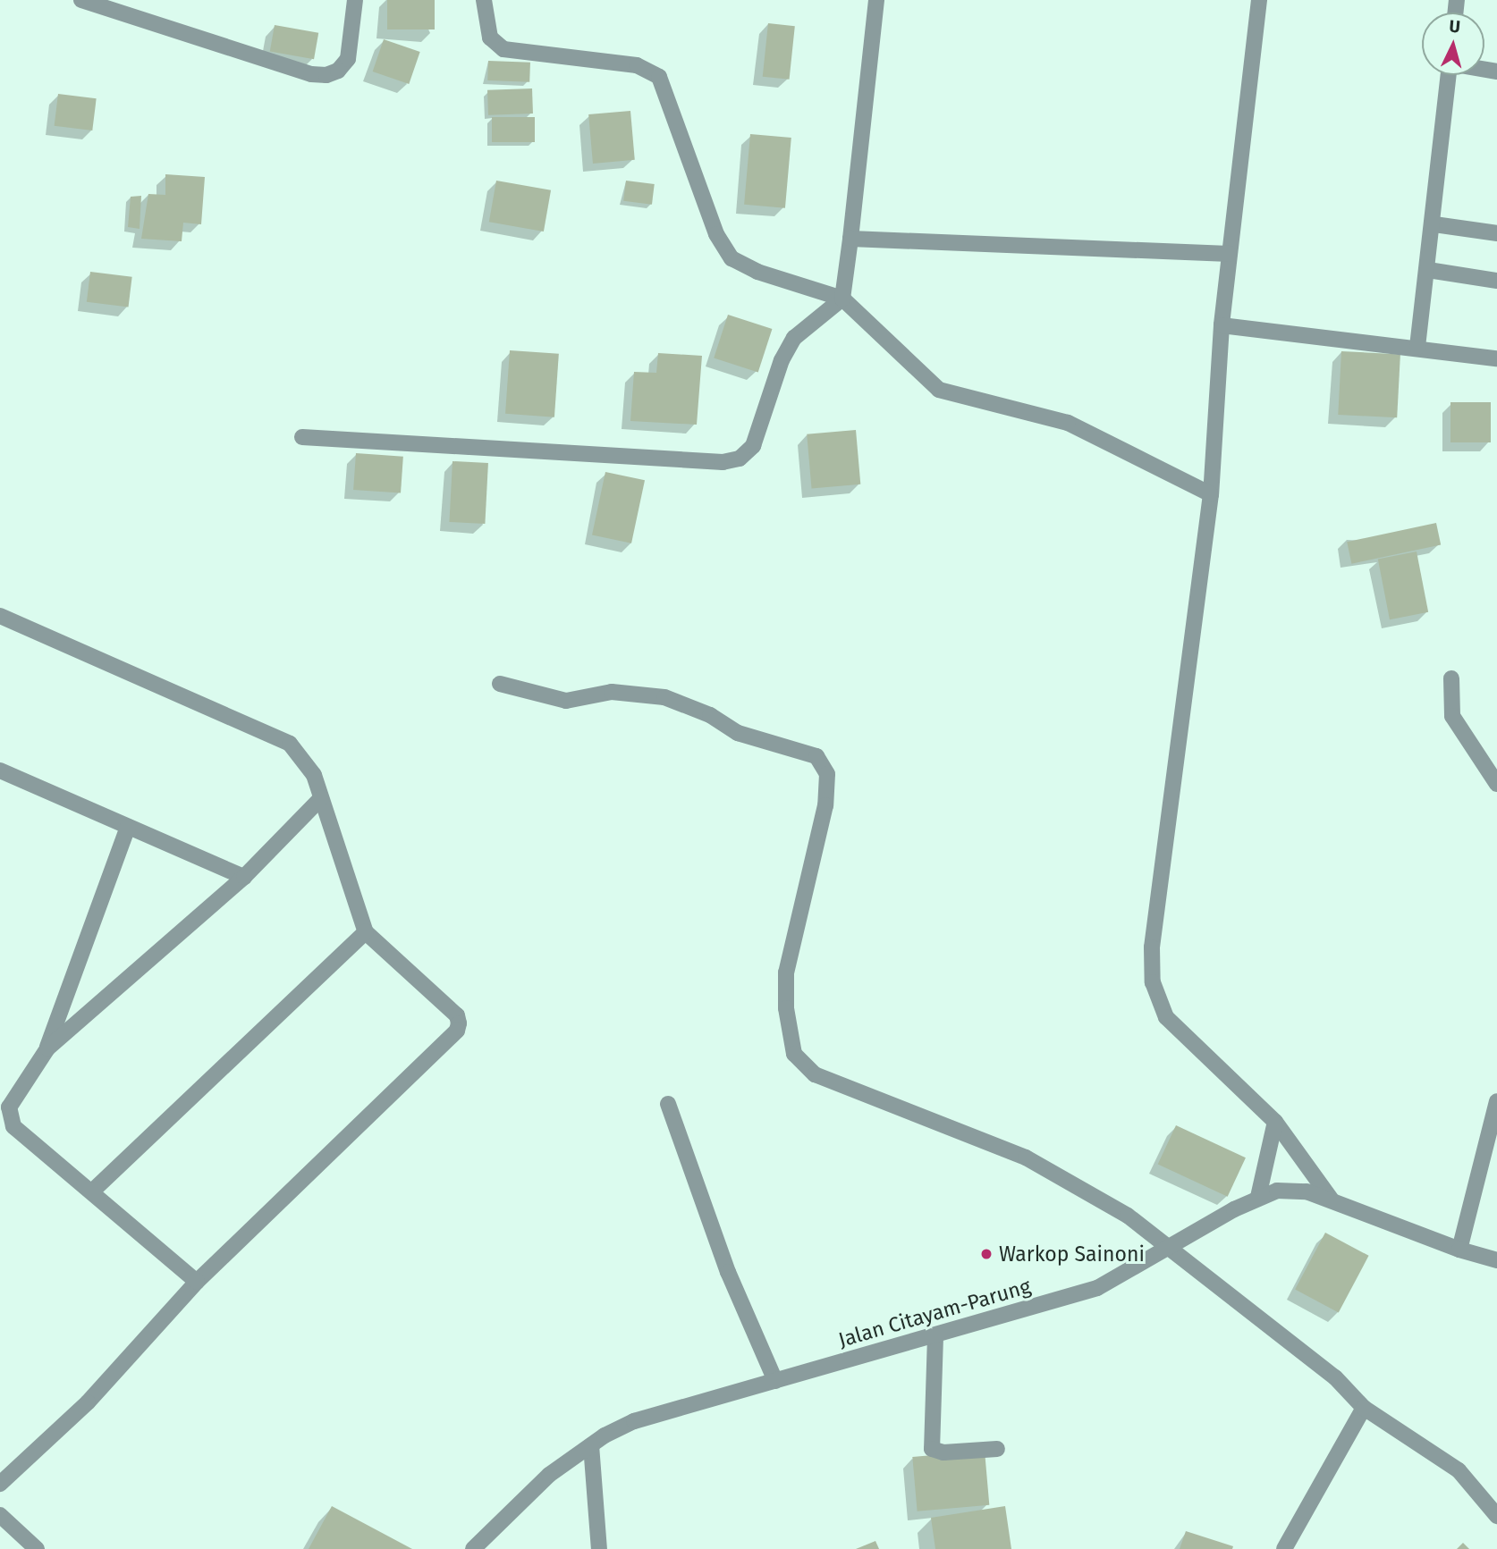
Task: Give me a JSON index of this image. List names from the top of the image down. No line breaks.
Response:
{"streets":{"street":["Jalan Citayam-Parung"]},"places":["Warkop Sainoni"],"north":"top"}
